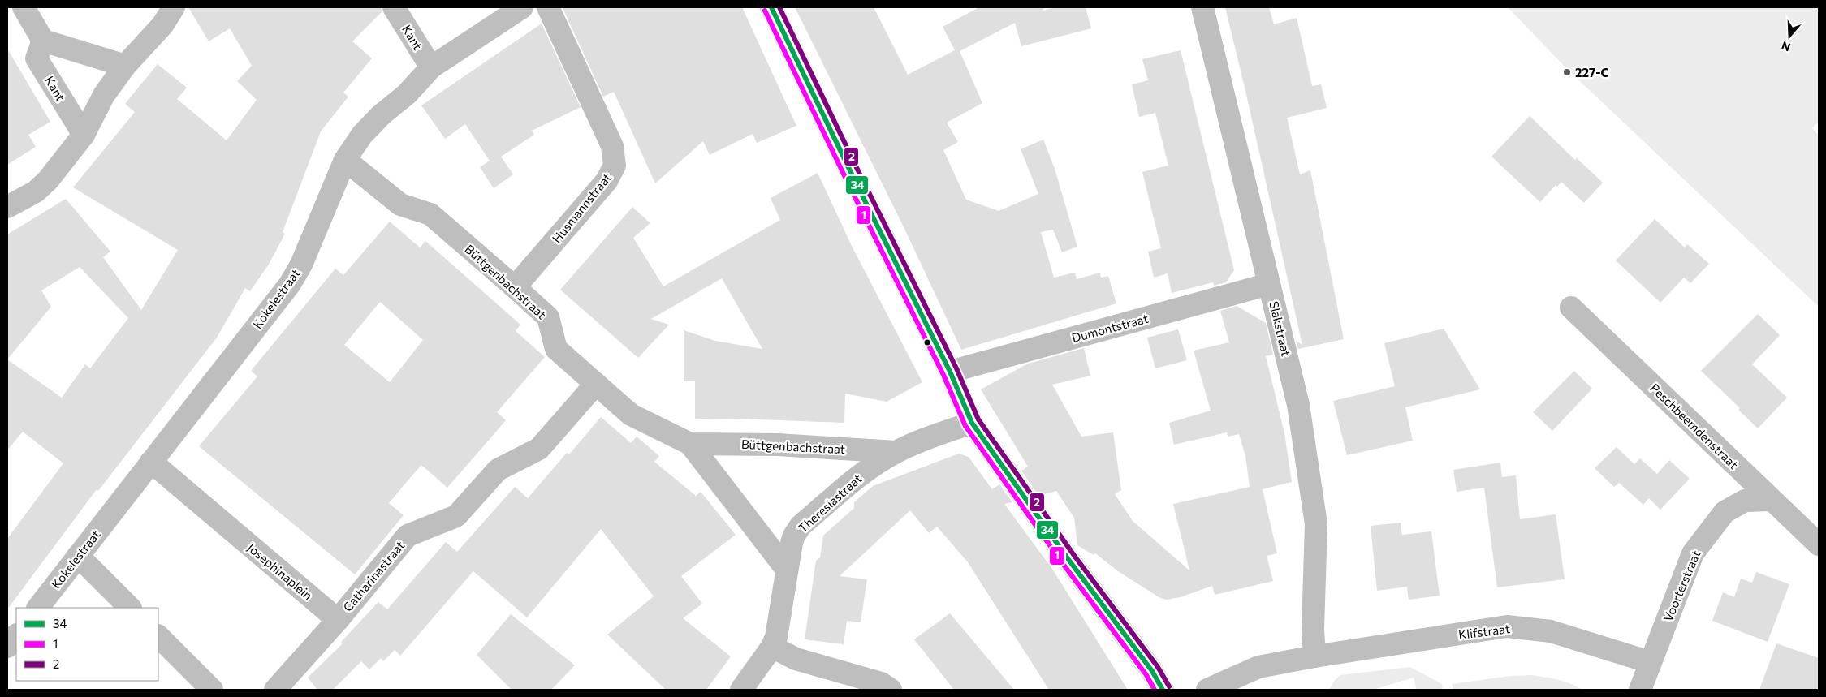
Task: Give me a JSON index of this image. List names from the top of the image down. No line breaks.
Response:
{"streets":{"street":["Kant","Husmannstraat","Büttgenbachstraat","Kokelestraat","Dumontstraat","Slakstraat","Peschbeemdenstraat","Theresiastraat","Josephinaplein","Catharinastraat","Voorterstraat","Klifstraat"]},"crossings":[["Kant","Kokelestraat"],["Husmannstraat","Büttgenbachstraat"],["Büttgenbachstraat","Kokelestraat"],["Büttgenbachstraat","Theresiastraat"],["Büttgenbachstraat","Catharinastraat"],["Kokelestraat","Josephinaplein"],["Dumontstraat","Slakstraat"],["Slakstraat","Klifstraat"],["Peschbeemdenstraat","Voorterstraat"],["Josephinaplein","Catharinastraat"],["Voorterstraat","Klifstraat"]],"places":["227-C"],"lines":["transit line 34","transit line 2","transit line 1"],"legend":["34","1","2"],"north":"bottom"}
